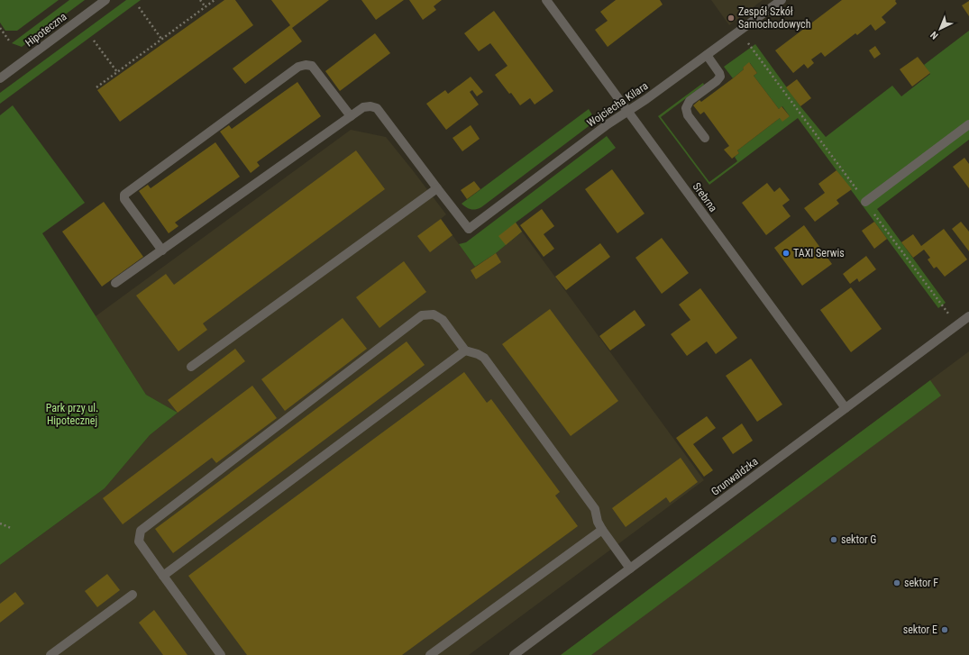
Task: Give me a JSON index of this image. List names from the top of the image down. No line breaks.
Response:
{"streets":{"street":["Hipoteczna","Wojciecha Kilara","Srebrna","Grunwaldzka"]},"crossings":[["Wojciecha Kilara","Srebrna"],["Srebrna","Grunwaldzka"]],"parks":["Park przy ul. Hipotecznej"],"places":["Zespół Szkół Samochodowych","TAXI Serwis","sektor G","sektor F","sektor E"],"north":"bottom left"}
